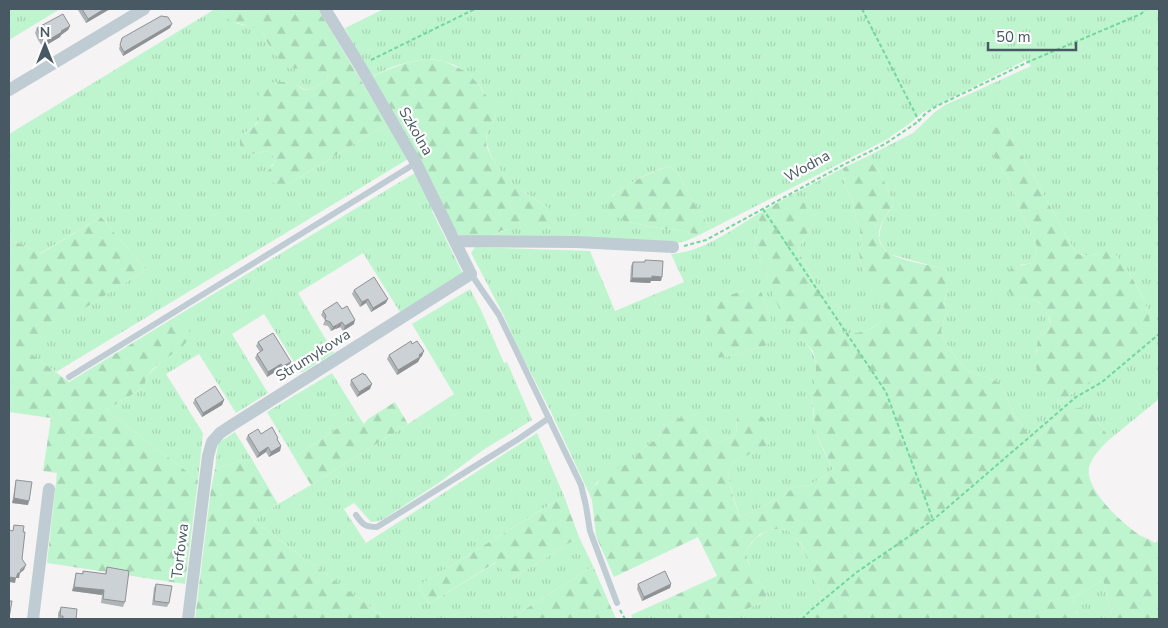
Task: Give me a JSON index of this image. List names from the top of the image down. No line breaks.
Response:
{"streets":{"street":["Szkolna","Strumykowa","Torfowa"],"path":["Wodna"]},"crossings":[["Szkolna","Strumykowa"],["Strumykowa","Torfowa"]],"scale_bar":"50 m","north":"top"}
